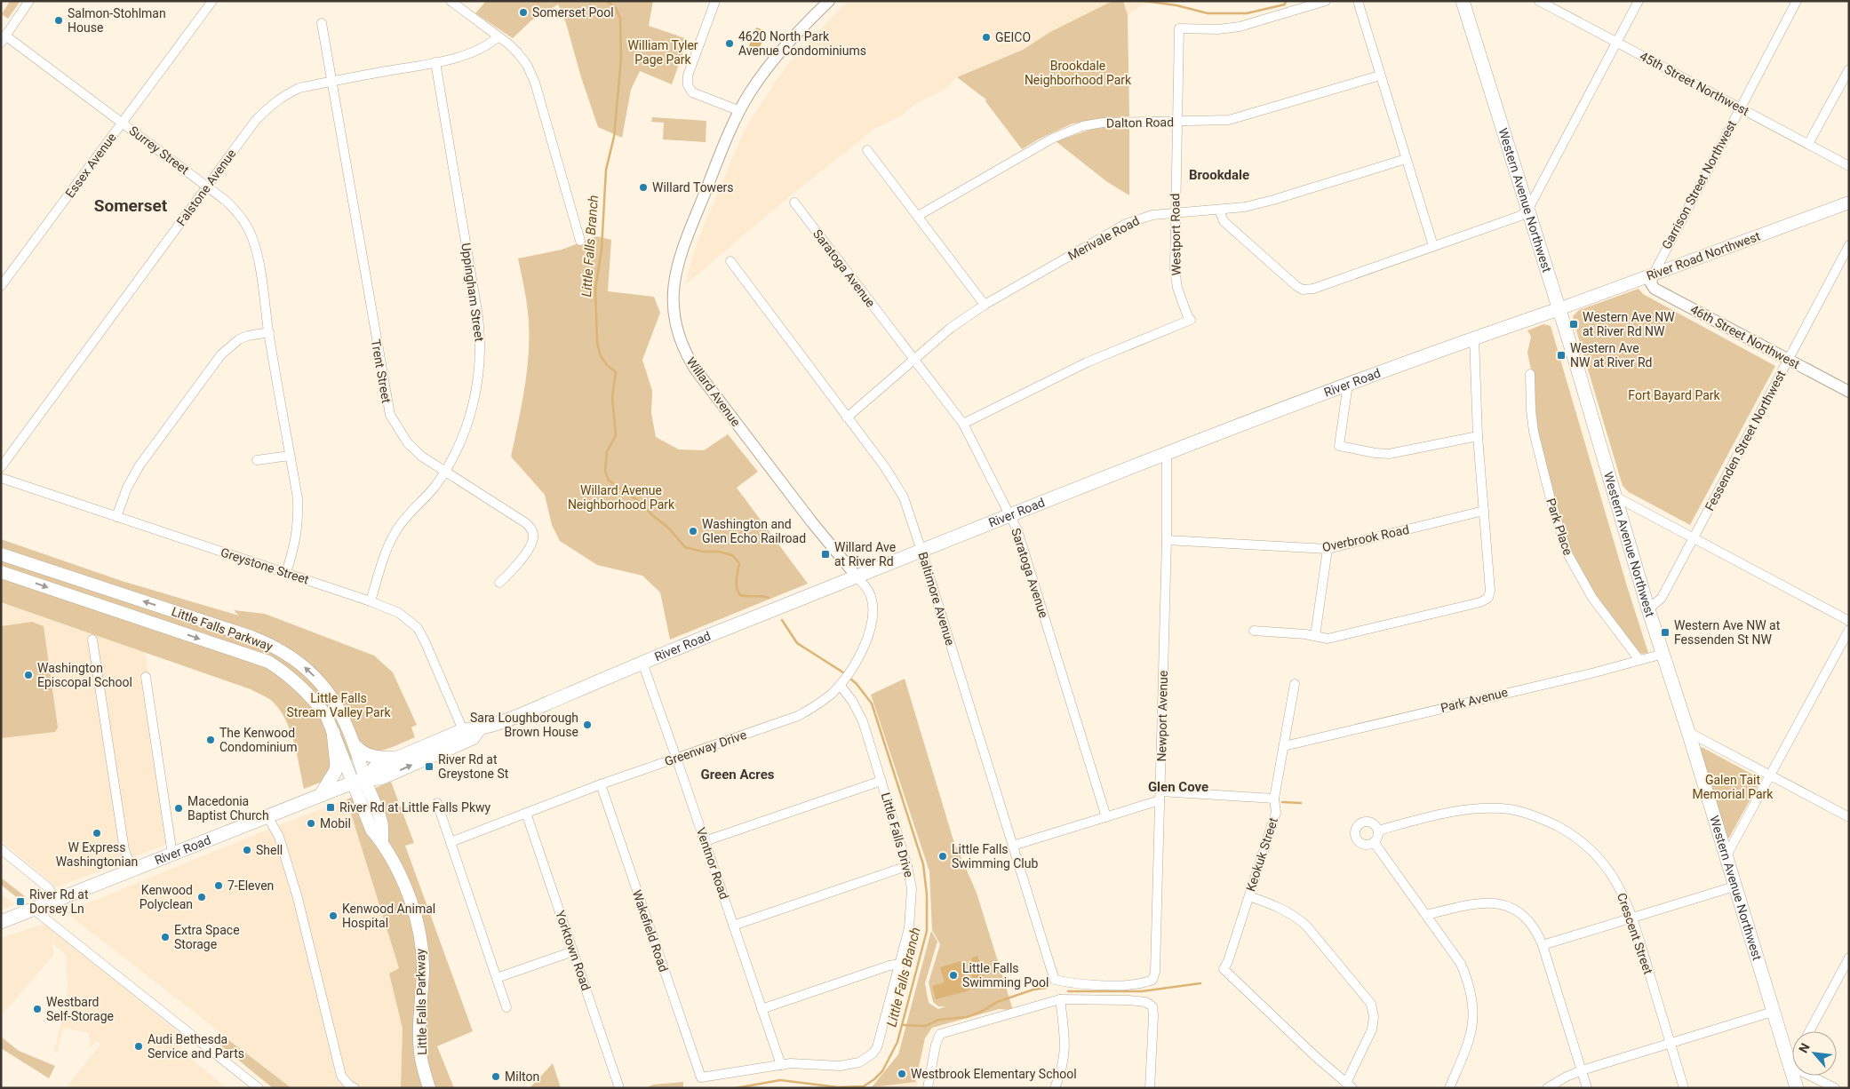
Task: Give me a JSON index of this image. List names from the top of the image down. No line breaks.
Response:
{"streets":{"main road":["Western Avenue Northwest","River Road Northwest","River Road","Little Falls Parkway"],"street":["45th Street Northwest","Dalton Road","Surrey Street","Essex Avenue","Garrison Street Northwest","Falstone Avenue","Westport Road","Merivale Road","Saratoga Avenue","Uppingham Street","46th Street Northwest","Trent Street","Willard Avenue","Fessenden Street Northwest","Park Place","Overbrook Road","Greystone Street","Baltimore Avenue","Park Avenue","Newport Avenue","Greenway Drive","Little Falls Drive","Keokuk Street","Ventnor Road","Wakefield Road","Crescent Street","Yorktown Road"]},"crossings":[["45th Street Northwest","Garrison Street Northwest"],["Dalton Road","Westport Road"],["Surrey Street","Essex Avenue"],["Surrey Street","Falstone Avenue"],["Surrey Street","Greystone Street"],["Garrison Street Northwest","River Road Northwest"],["Garrison Street Northwest","46th Street Northwest"],["Falstone Avenue","Uppingham Street"],["Falstone Avenue","Trent Street"],["Western Avenue Northwest","River Road Northwest"],["Western Avenue Northwest","River Road"],["Western Avenue Northwest","Fessenden Street Northwest"],["Western Avenue Northwest","Park Avenue"],["Westport Road","Merivale Road"],["Westport Road","Saratoga Avenue"],["Merivale Road","Saratoga Avenue"],["Merivale Road","Baltimore Avenue"],["River Road Northwest","46th Street Northwest"],["River Road Northwest","River Road"],["Saratoga Avenue","River Road"],["Uppingham Street","Trent Street"],["Uppingham Street","Greystone Street"],["46th Street Northwest","Fessenden Street Northwest"],["River Road","Willard Avenue"],["River Road","Greystone Street"],["River Road","Baltimore Avenue"],["River Road","Little Falls Parkway"],["River Road","Newport Avenue"],["River Road","Greenway Drive"],["River Road","Ventnor Road"],["Willard Avenue","Greenway Drive"],["Park Place","Park Avenue"],["Overbrook Road","Newport Avenue"],["Baltimore Avenue","Newport Avenue"],["Park Avenue","Keokuk Street"],["Greenway Drive","Little Falls Drive"],["Greenway Drive","Ventnor Road"],["Greenway Drive","Wakefield Road"],["Greenway Drive","Yorktown Road"],["Little Falls Drive","Ventnor Road"],["Little Falls Drive","Wakefield Road"]],"districts":["Brookdale","Somerset","Green Acres","Glen Cove"],"water":["Little Falls Branch"],"parks":["William Tyler Page Park","Brookdale Neighborhood Park","Fort Bayard Park","Willard Avenue Neighborhood Park","Little Falls Stream Valley Park","Galen Tait Memorial Park"],"places":{"other":["Somerset Pool","Salmon-Stohlman House","GEICO","4620 North Park Avenue Condominiums","Willard Towers","Washington and Glen Echo Railroad","Washington Episcopal School","Sara Loughborough Brown House","The Kenwood Condominium","Macedonia Baptist Church","Mobil","W Express Washingtonian","Shell","Little Falls Swimming Club","7-Eleven","Kenwood Polyclean","Kenwood Animal Hospital","Extra Space Storage","Little Falls Swimming Pool","Westbard Self-Storage","Audi Bethesda Service and Parts","Westbrook Elementary School","Milton"],"transit":["Western Ave NW at River Rd NW","Western Ave NW at River Rd","Willard Ave at River Rd","Western Ave NW at Fessenden St NW","River Rd at Greystone St","River Rd at Little Falls Pkwy","River Rd at Dorsey Ln"]},"north":"top left"}
